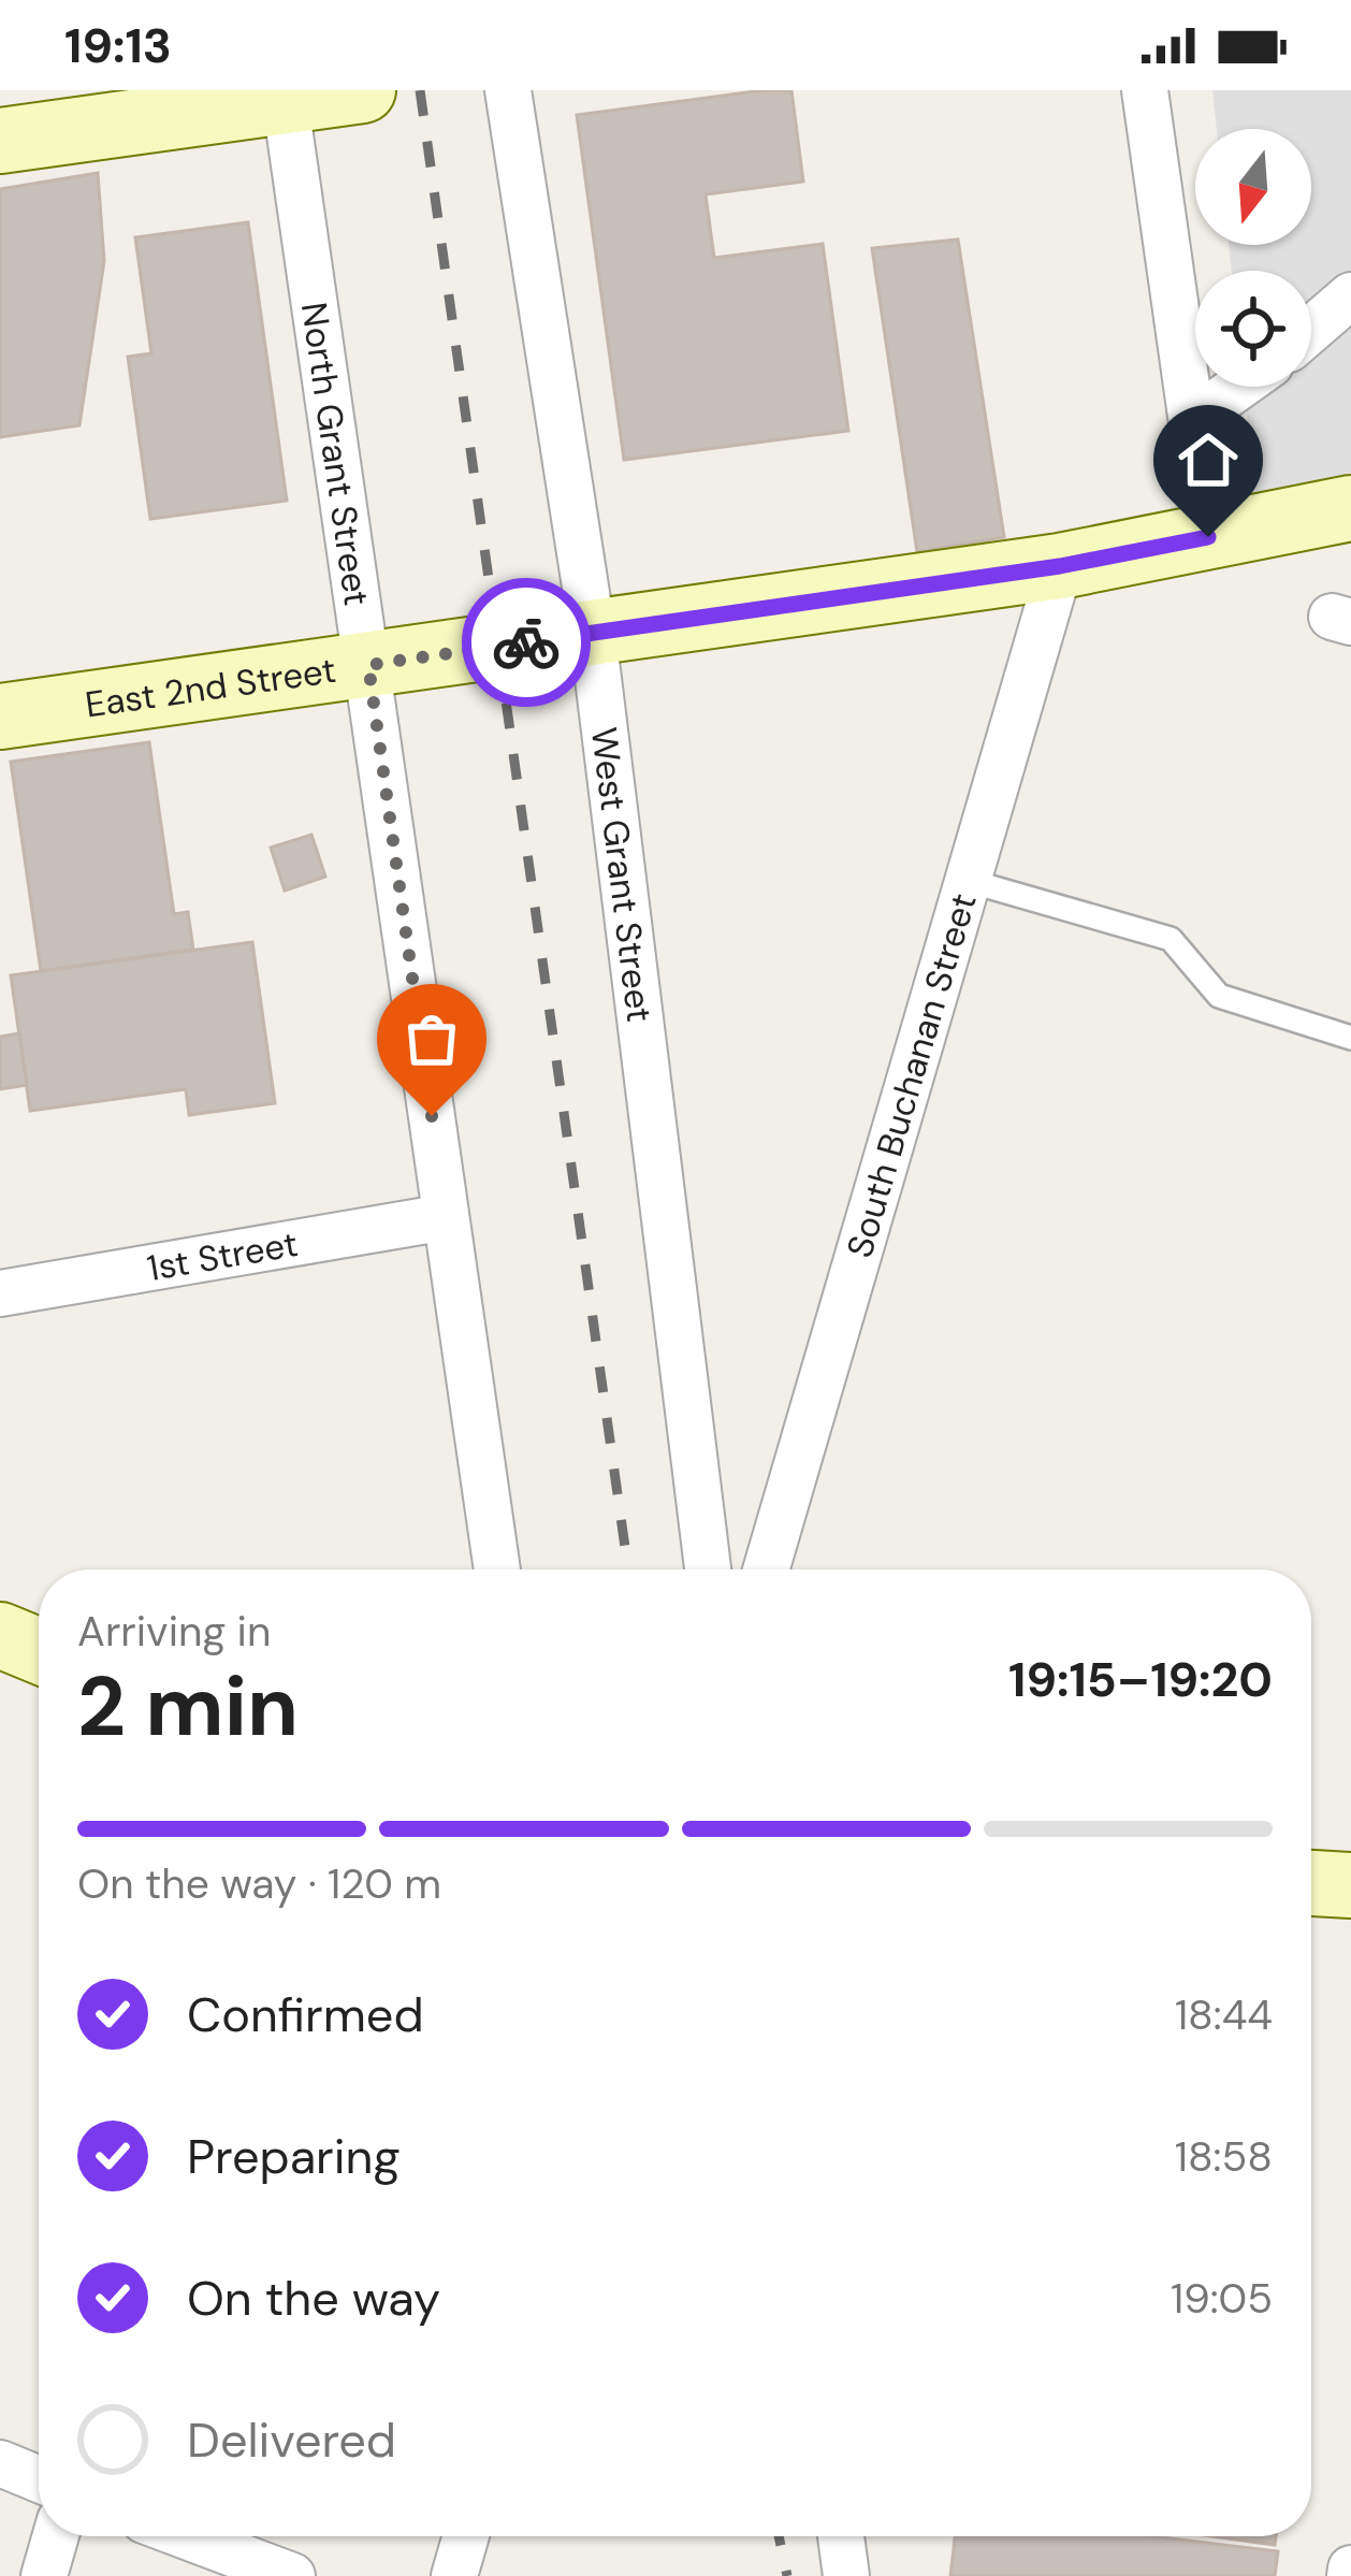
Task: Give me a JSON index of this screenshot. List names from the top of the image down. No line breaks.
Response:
{"streets":{"street":["North Grant Street","East 2nd Street","West Grant Street","South Buchanan Street","1st Street"]},"crossings":[["North Grant Street","East 2nd Street"],["North Grant Street","1st Street"],["East 2nd Street","West Grant Street"],["East 2nd Street","South Buchanan Street"]],"north":"bottom","page":{"status":"19:13","heading":["2 min","Arriving in","19:15–19:20"],"bar":"On the way · 120 m","list":[["Confirmed","18:44"],["Preparing","18:58"],["On the way","19:05"],"Delivered"]}}
